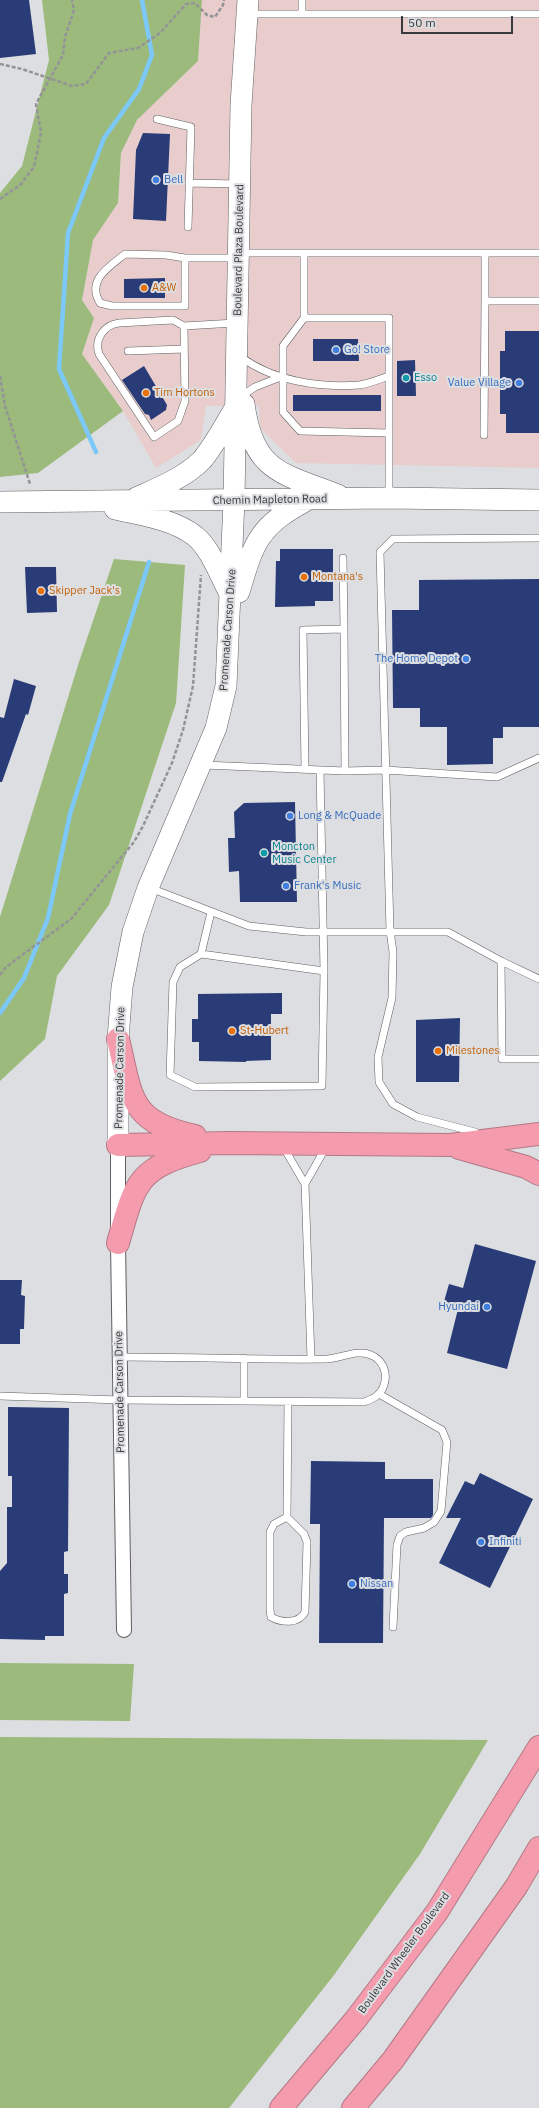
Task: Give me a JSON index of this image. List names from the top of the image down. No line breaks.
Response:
{"streets":{"highway":["Boulevard Wheeler Boulevard"],"main road":["Boulevard Plaza Boulevard","Chemin Mapleton Road","Promenade Carson Drive"]},"crossings":[["Chemin Mapleton Road","Promenade Carson Drive"]],"places":["Bell","A&W","Go! Store","Esso","Value Village","Tim Hortons","Montana's","Skipper Jack's","The Home Depot","Long & McQuade","Moncton Music Center","Frank's Music","St-Hubert","Milestones","Hyundai","Infiniti","Nissan"],"scale_bar":"50 m"}
